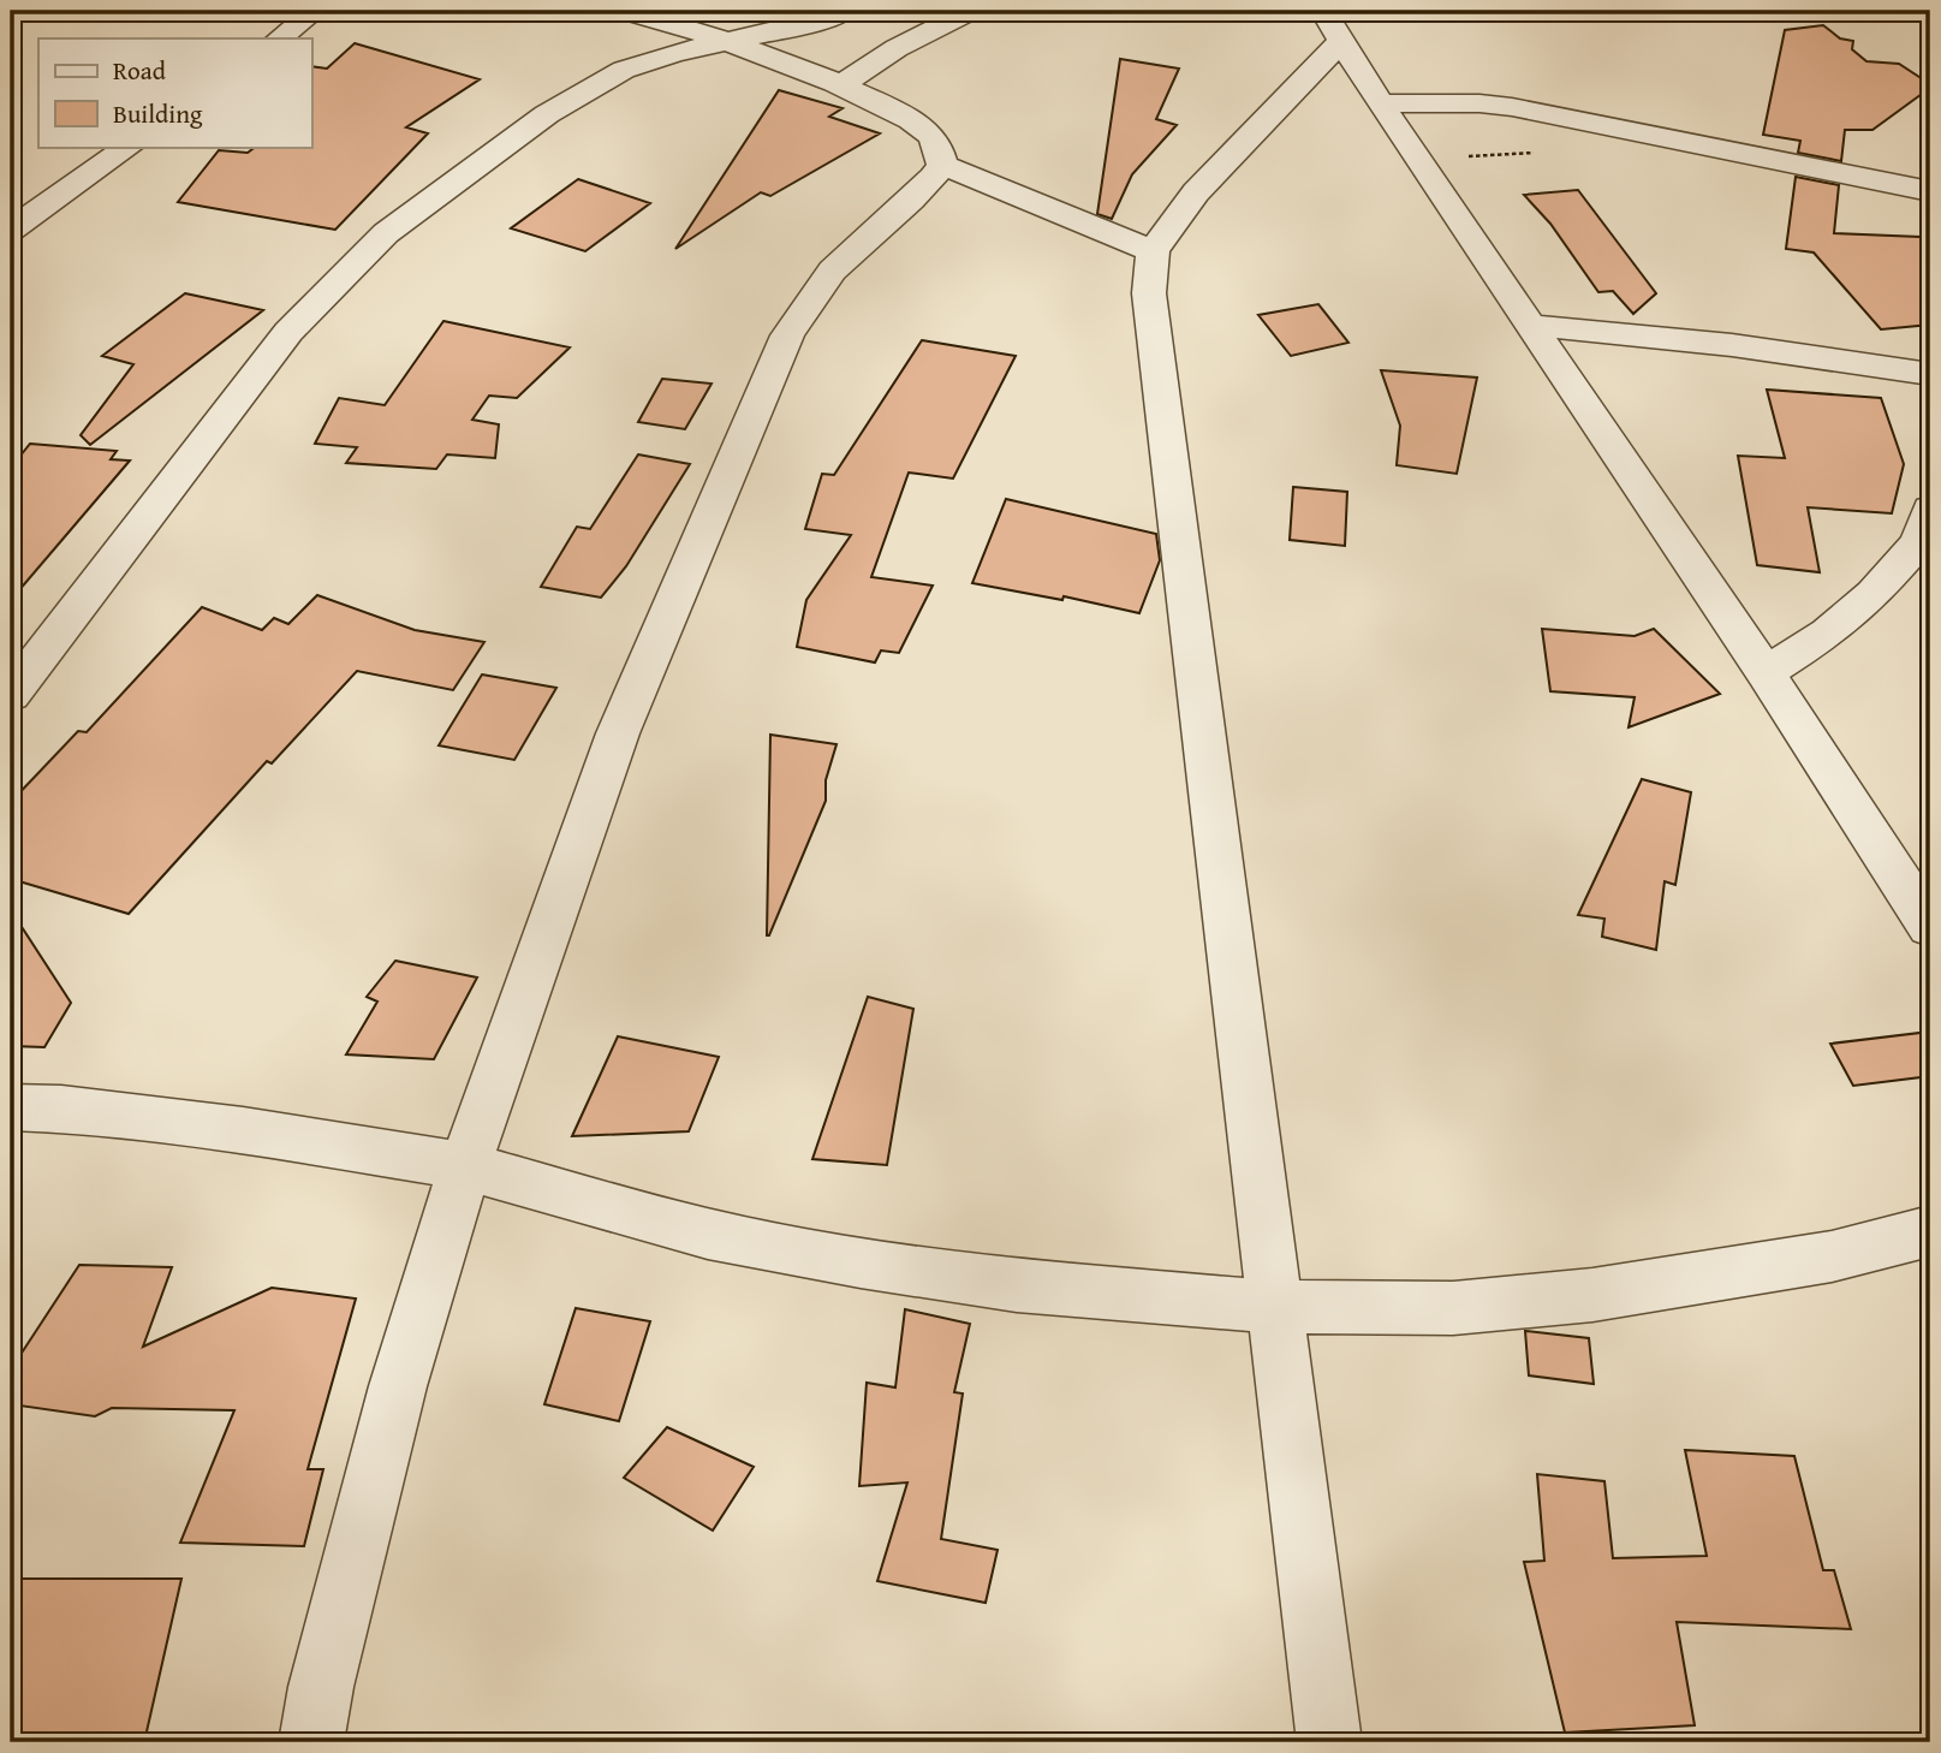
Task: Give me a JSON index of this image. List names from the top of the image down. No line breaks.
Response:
{"legend":["Road","Building"]}
